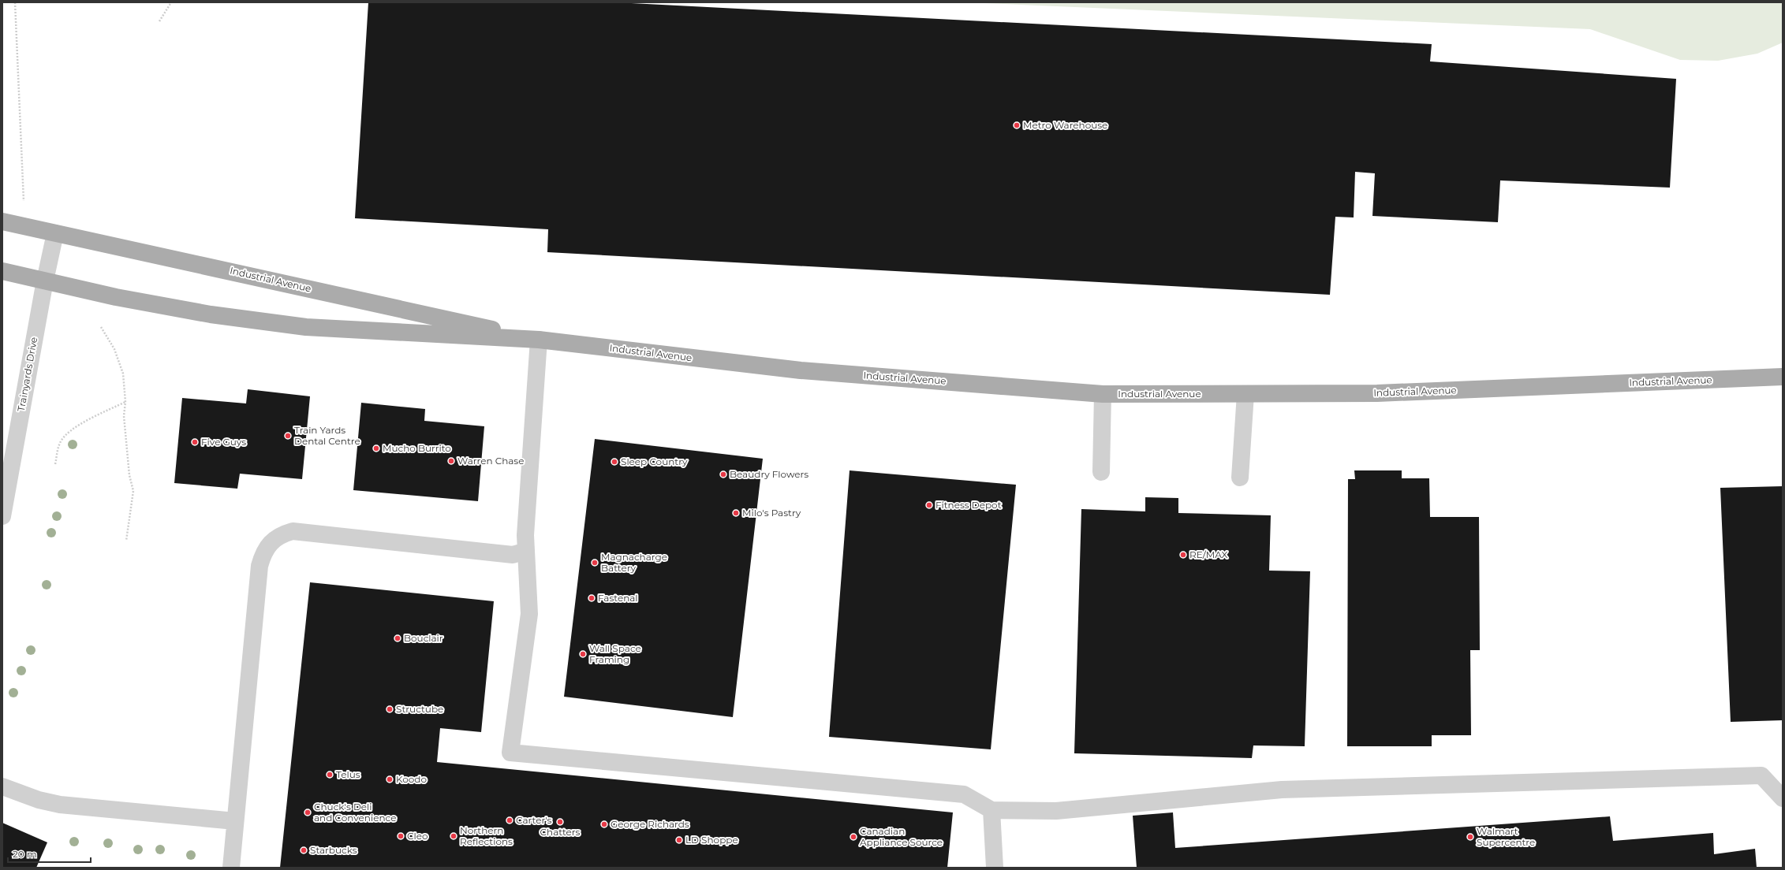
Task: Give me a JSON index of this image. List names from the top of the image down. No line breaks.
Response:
{"streets":{"main road":["Industrial Avenue"],"street":["Trainyards Drive"]},"crossings":[["Industrial Avenue","Trainyards Drive"]],"places":["Metro Warehouse","Train Yards Dental Centre","Five Guys","Mucho Burrito","Warren Chase","Sleep Country","Beaudry Flowers","Fitness Depot","Milo's Pastry","RE/MAX","Magnacharge Battery","Fastenal","Bouclair","Wall Space Framing","Structube","Telus","Koodo","Chuck's Deli and Convenience","Carter's","Chatters","George Richards","Cleo","Northern Reflections","Canadian Appliance Source","Walmart Supercentre","LD Shoppe","Starbucks"],"scale_bar":"20 m"}
